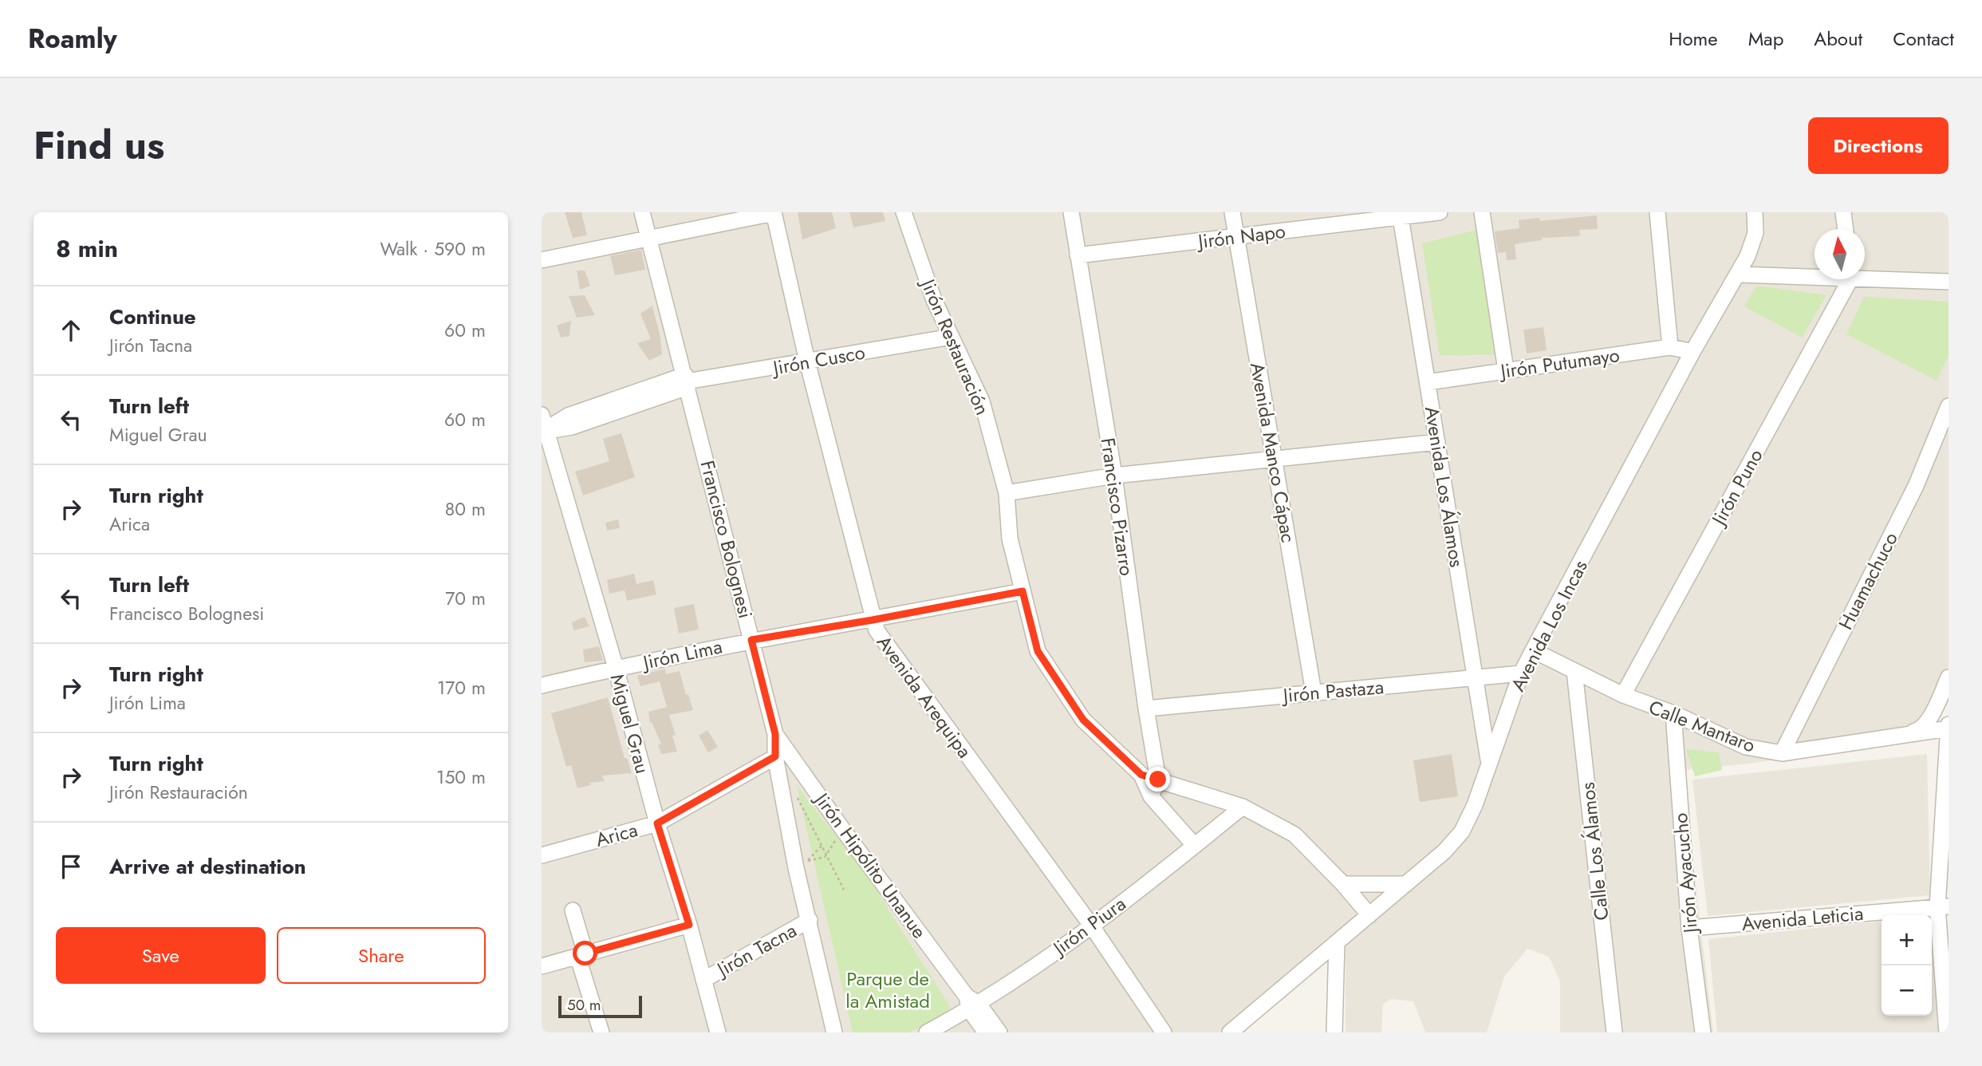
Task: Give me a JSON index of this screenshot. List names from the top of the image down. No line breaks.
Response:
{"streets":{"street":["Jirón Napo","Jirón Restauración","Jirón Cusco","Jirón Putumayo","Avenida Manco Cápac","Avenida Los Álamos","Jirón Puno","Francisco Pizarro","Francisco Bolognesi","Huamachuco","Avenida Los Incas","Jirón Lima","Jirón Pastaza","Avenida Arequipa","Miguel Grau","Calle Mantaro","Arica","Calle Los Álamos","Jirón Hipólito Unanue","Jirón Ayacucho","Avenida Leticia","Jirón Piura","Jirón Tacna"]},"crossings":[["Jirón Napo","Avenida Manco Cápac"],["Jirón Napo","Avenida Los Álamos"],["Jirón Napo","Francisco Pizarro"],["Jirón Restauración","Jirón Cusco"],["Jirón Restauración","Francisco Pizarro"],["Jirón Restauración","Avenida Los Incas"],["Jirón Restauración","Jirón Lima"],["Jirón Restauración","Jirón Piura"],["Jirón Cusco","Francisco Bolognesi"],["Jirón Cusco","Avenida Arequipa"],["Jirón Cusco","Miguel Grau"],["Jirón Putumayo","Avenida Los Álamos"],["Jirón Putumayo","Avenida Los Incas"],["Avenida Manco Cápac","Jirón Pastaza"],["Avenida Los Álamos","Avenida Los Incas"],["Avenida Los Álamos","Jirón Pastaza"],["Jirón Puno","Calle Mantaro"],["Francisco Pizarro","Jirón Pastaza"],["Francisco Bolognesi","Jirón Lima"],["Francisco Bolognesi","Arica"],["Francisco Bolognesi","Jirón Hipólito Unanue"],["Francisco Bolognesi","Jirón Tacna"],["Huamachuco","Calle Mantaro"],["Avenida Los Incas","Jirón Pastaza"],["Avenida Los Incas","Calle Mantaro"],["Jirón Lima","Avenida Arequipa"],["Jirón Lima","Miguel Grau"],["Avenida Arequipa","Jirón Piura"],["Miguel Grau","Arica"],["Miguel Grau","Jirón Tacna"],["Calle Mantaro","Calle Los Álamos"],["Calle Mantaro","Jirón Ayacucho"],["Arica","Jirón Hipólito Unanue"],["Jirón Hipólito Unanue","Jirón Piura"],["Jirón Ayacucho","Avenida Leticia"]],"parks":["Parque de la Amistad"],"scale_bar":"50 m","north":"top","page":{"header":"Roamly","nav":["Home","Map","About","Contact"],"title":"Find us","buttons":["Directions",["Save","Share"]],"heading":["8 min","Walk · 590 m"],"list":[["Continue","Jirón Tacna","60 m"],["Turn left","Miguel Grau","60 m"],["Turn right","Arica","80 m"],["Turn left","Francisco Bolognesi","70 m"],["Turn right","Jirón Lima","170 m"],["Turn right","Jirón Restauración","150 m"],"Arrive at destination"],"map_buttons":["+","−"],"scale":"50 m"}}
